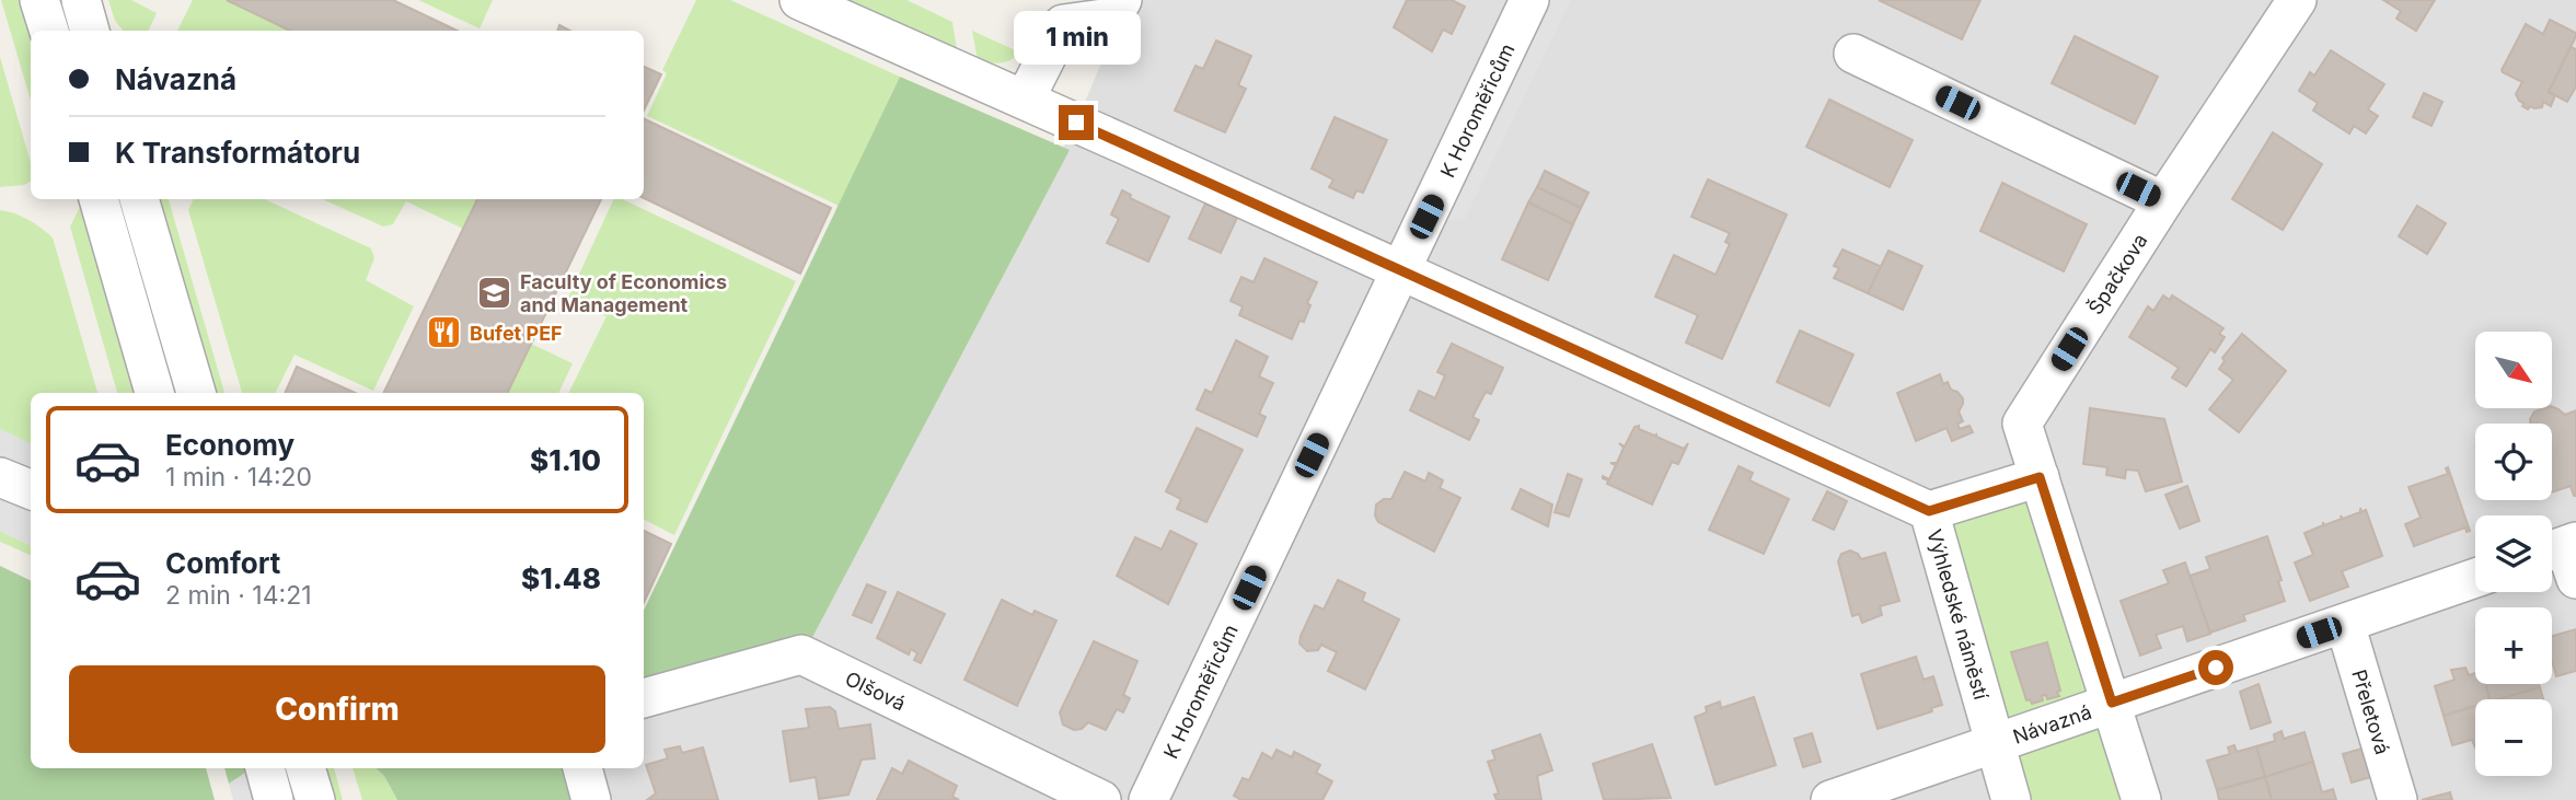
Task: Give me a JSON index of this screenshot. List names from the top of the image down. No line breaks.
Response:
{"streets":{"street":["K Horoměřicům","Špačkova","Výhledské náměstí","Olšová","Přeletová","Návazná"]},"crossings":[["Špačkova","Výhledské náměstí"],["Výhledské náměstí","Návazná"],["Přeletová","Návazná"]],"places":{"school or university":["Faculty of Economics and Management"],"restaurant":["Bufet PEF"]},"north":"bottom right","page":{"bubble":"1 min","banner":["Návazná","K Transformátoru"],"map_buttons":["+","−"],"list":[{"name":"Economy","note":"1 min · 14:20","value":"$1.10"},{"name":"Comfort","note":"2 min · 14:21","value":"$1.48"}],"buttons":"Confirm"}}
